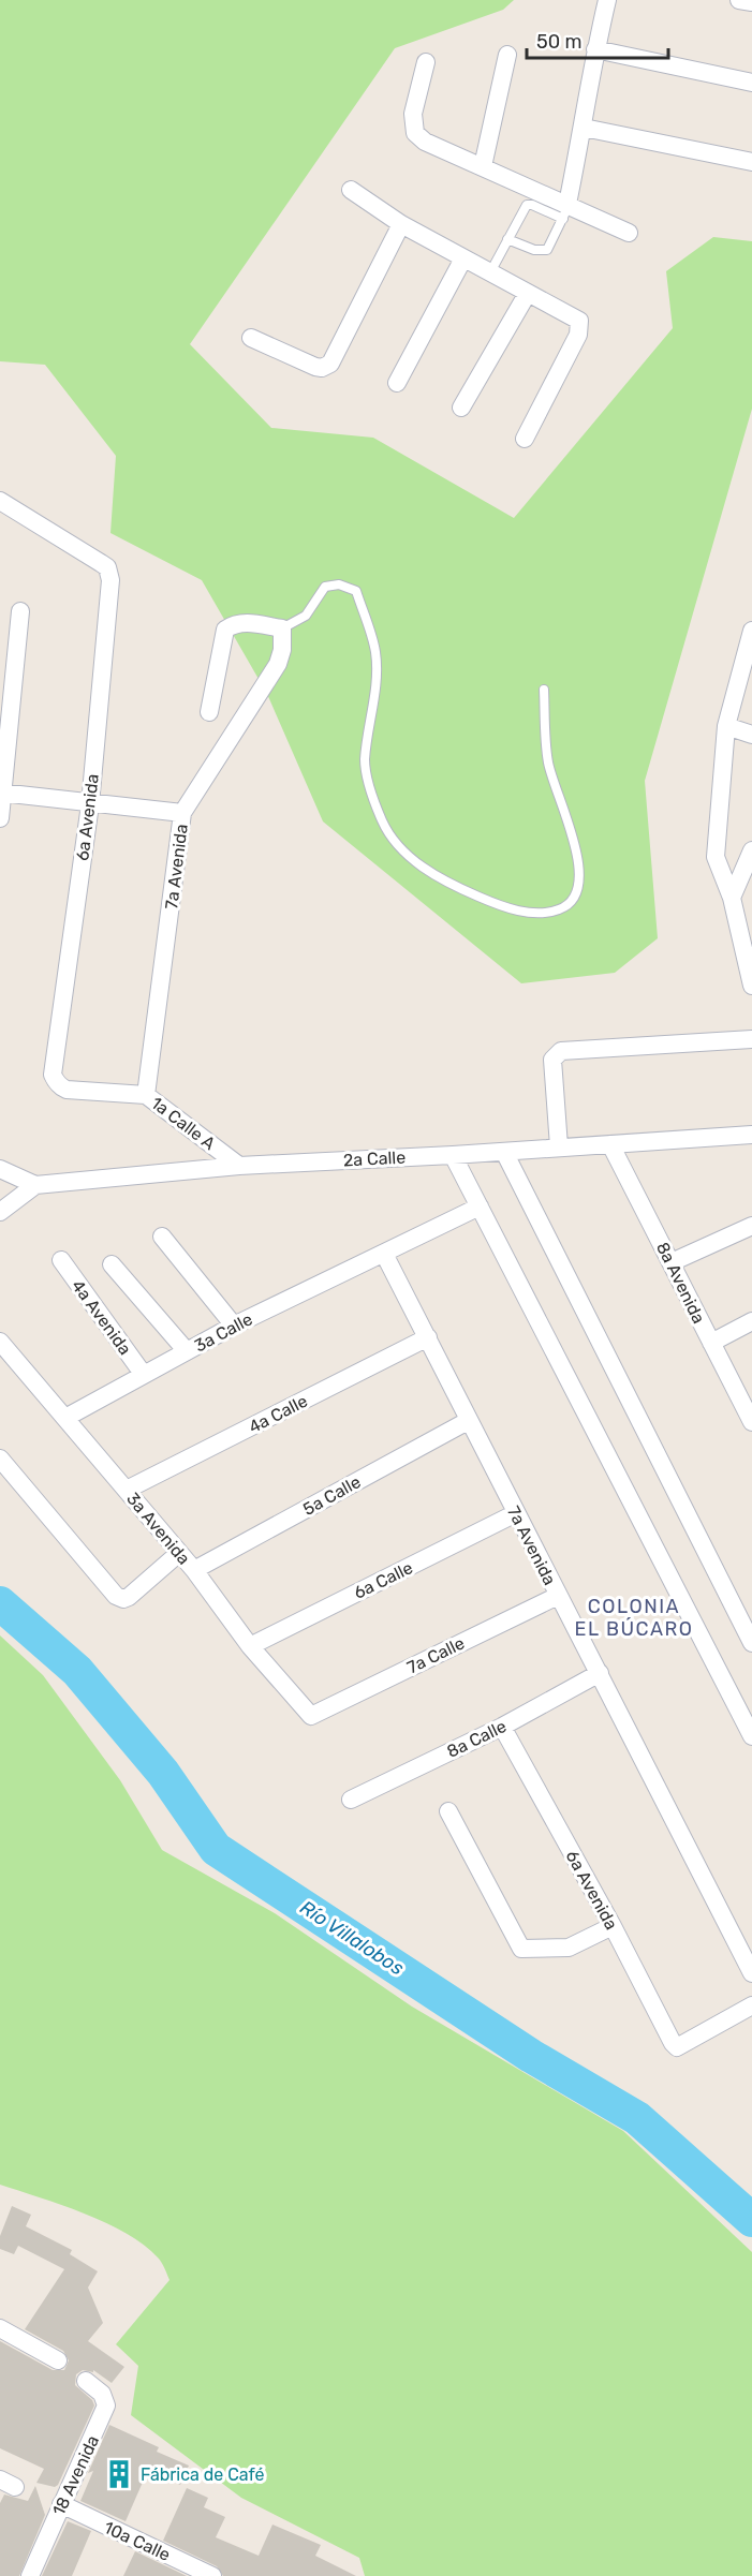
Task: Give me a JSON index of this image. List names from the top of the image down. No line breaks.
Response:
{"streets":{"street":["6a Avenida","7a Avenida","1a Calle A","2a Calle","8a Avenida","4a Avenida","3a Calle","4a Calle","5a Calle","3a Avenida","6a Calle","7a Calle","8a Calle","18 Avenida","10a Calle"]},"crossings":[["6a Avenida","1a Calle A"],["6a Avenida","8a Calle"],["7a Avenida","1a Calle A"],["7a Avenida","3a Calle"],["7a Avenida","4a Calle"],["7a Avenida","5a Calle"],["7a Avenida","6a Calle"],["7a Avenida","7a Calle"],["7a Avenida","8a Calle"],["1a Calle A","2a Calle"],["2a Calle","8a Avenida"],["4a Avenida","3a Calle"],["3a Calle","3a Avenida"],["4a Calle","3a Avenida"],["5a Calle","3a Avenida"],["3a Avenida","6a Calle"],["3a Avenida","7a Calle"],["18 Avenida","10a Calle"]],"districts":["COLONIA EL BÚCARO"],"water":["Río Villalobos"],"places":{"building":["Fábrica de Café"]},"scale_bar":"50 m"}
